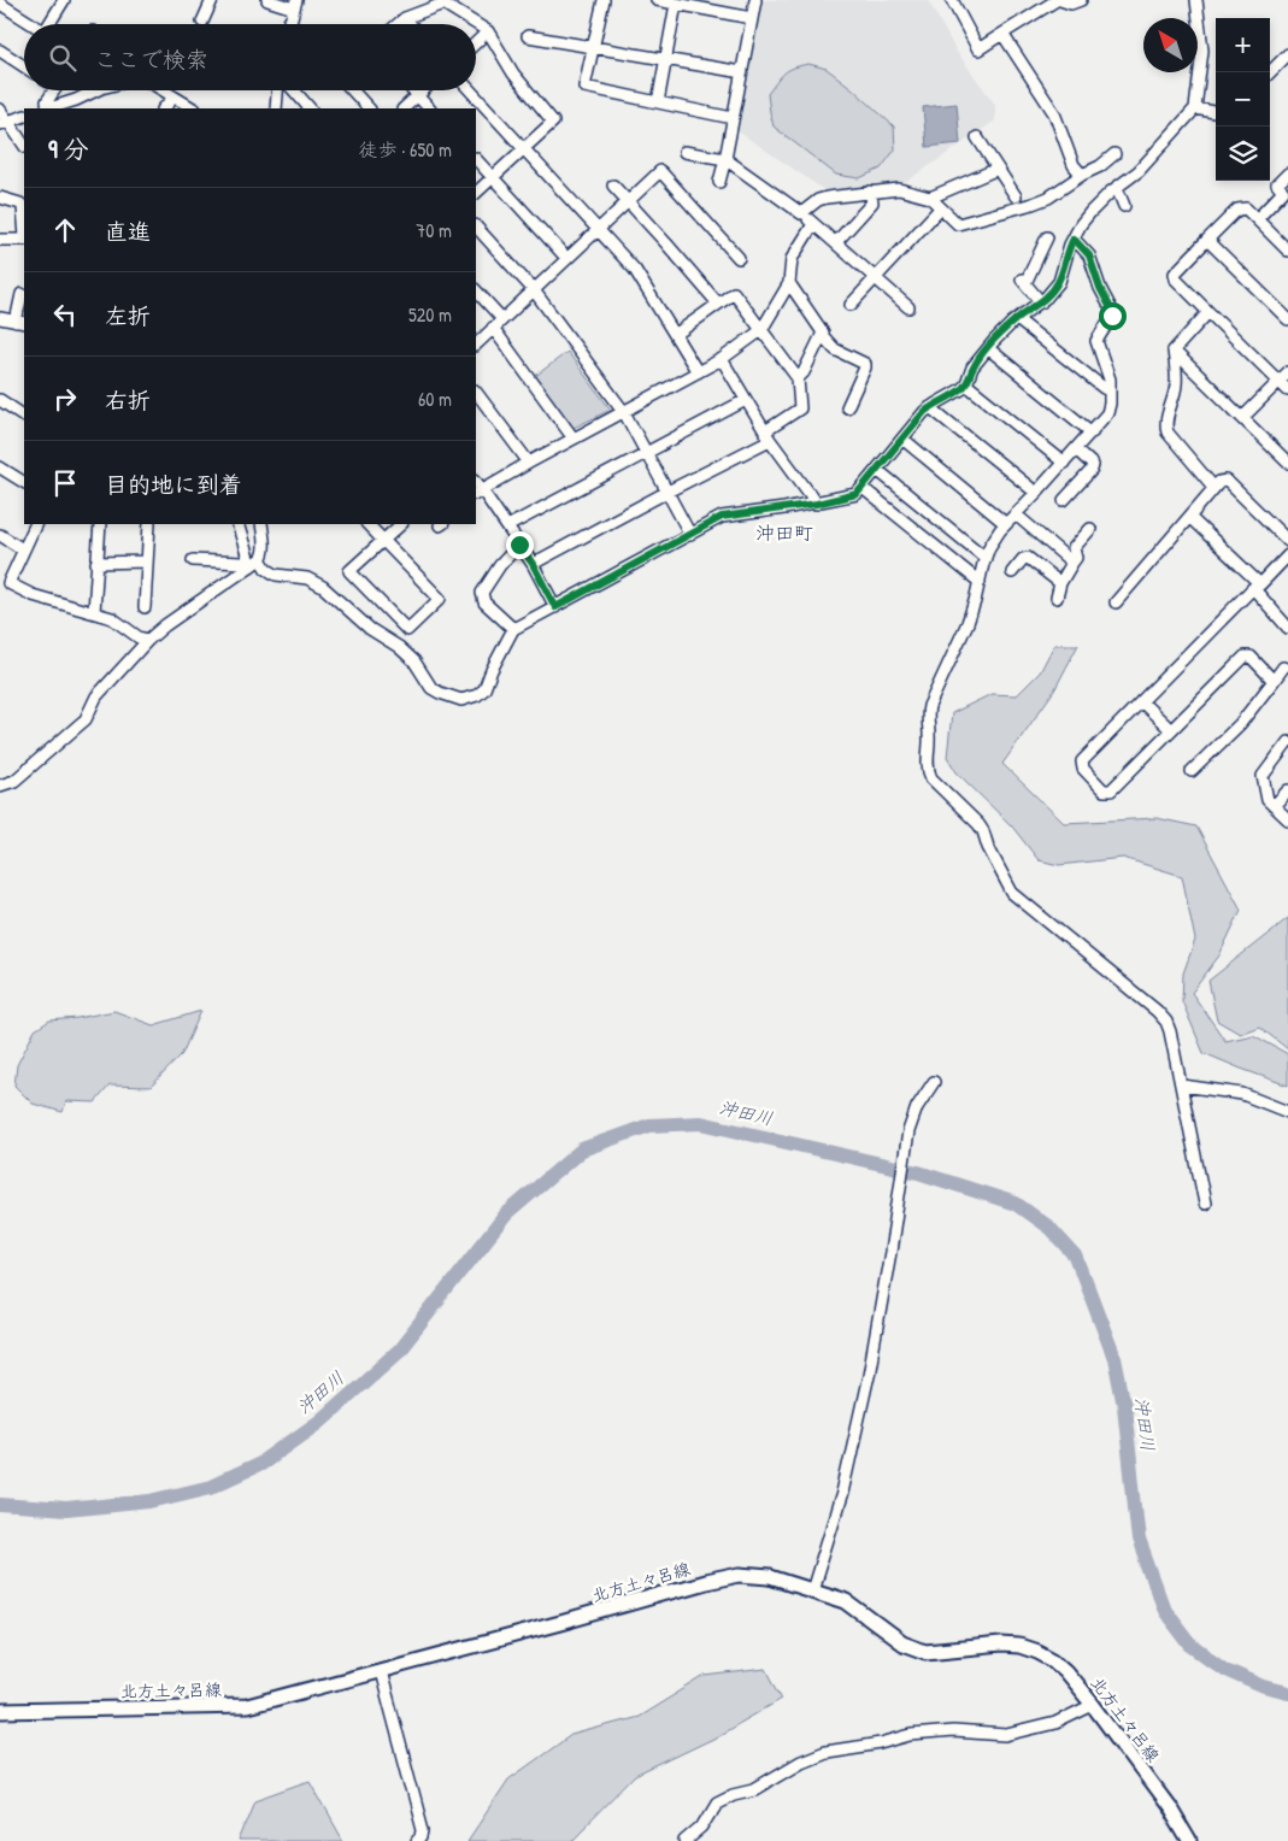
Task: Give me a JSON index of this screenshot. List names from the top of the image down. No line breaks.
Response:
{"streets":{"main road":["北方土々呂線"]},"districts":["沖田町"],"water":["沖田川"],"north":"top left","page":{"map_buttons":["+","−"],"search":"ここで検索","heading":["9 分","徒歩 · 650 m"],"list":[["直進","70 m"],["左折","520 m"],["右折","60 m"],"目的地に到着"]}}
